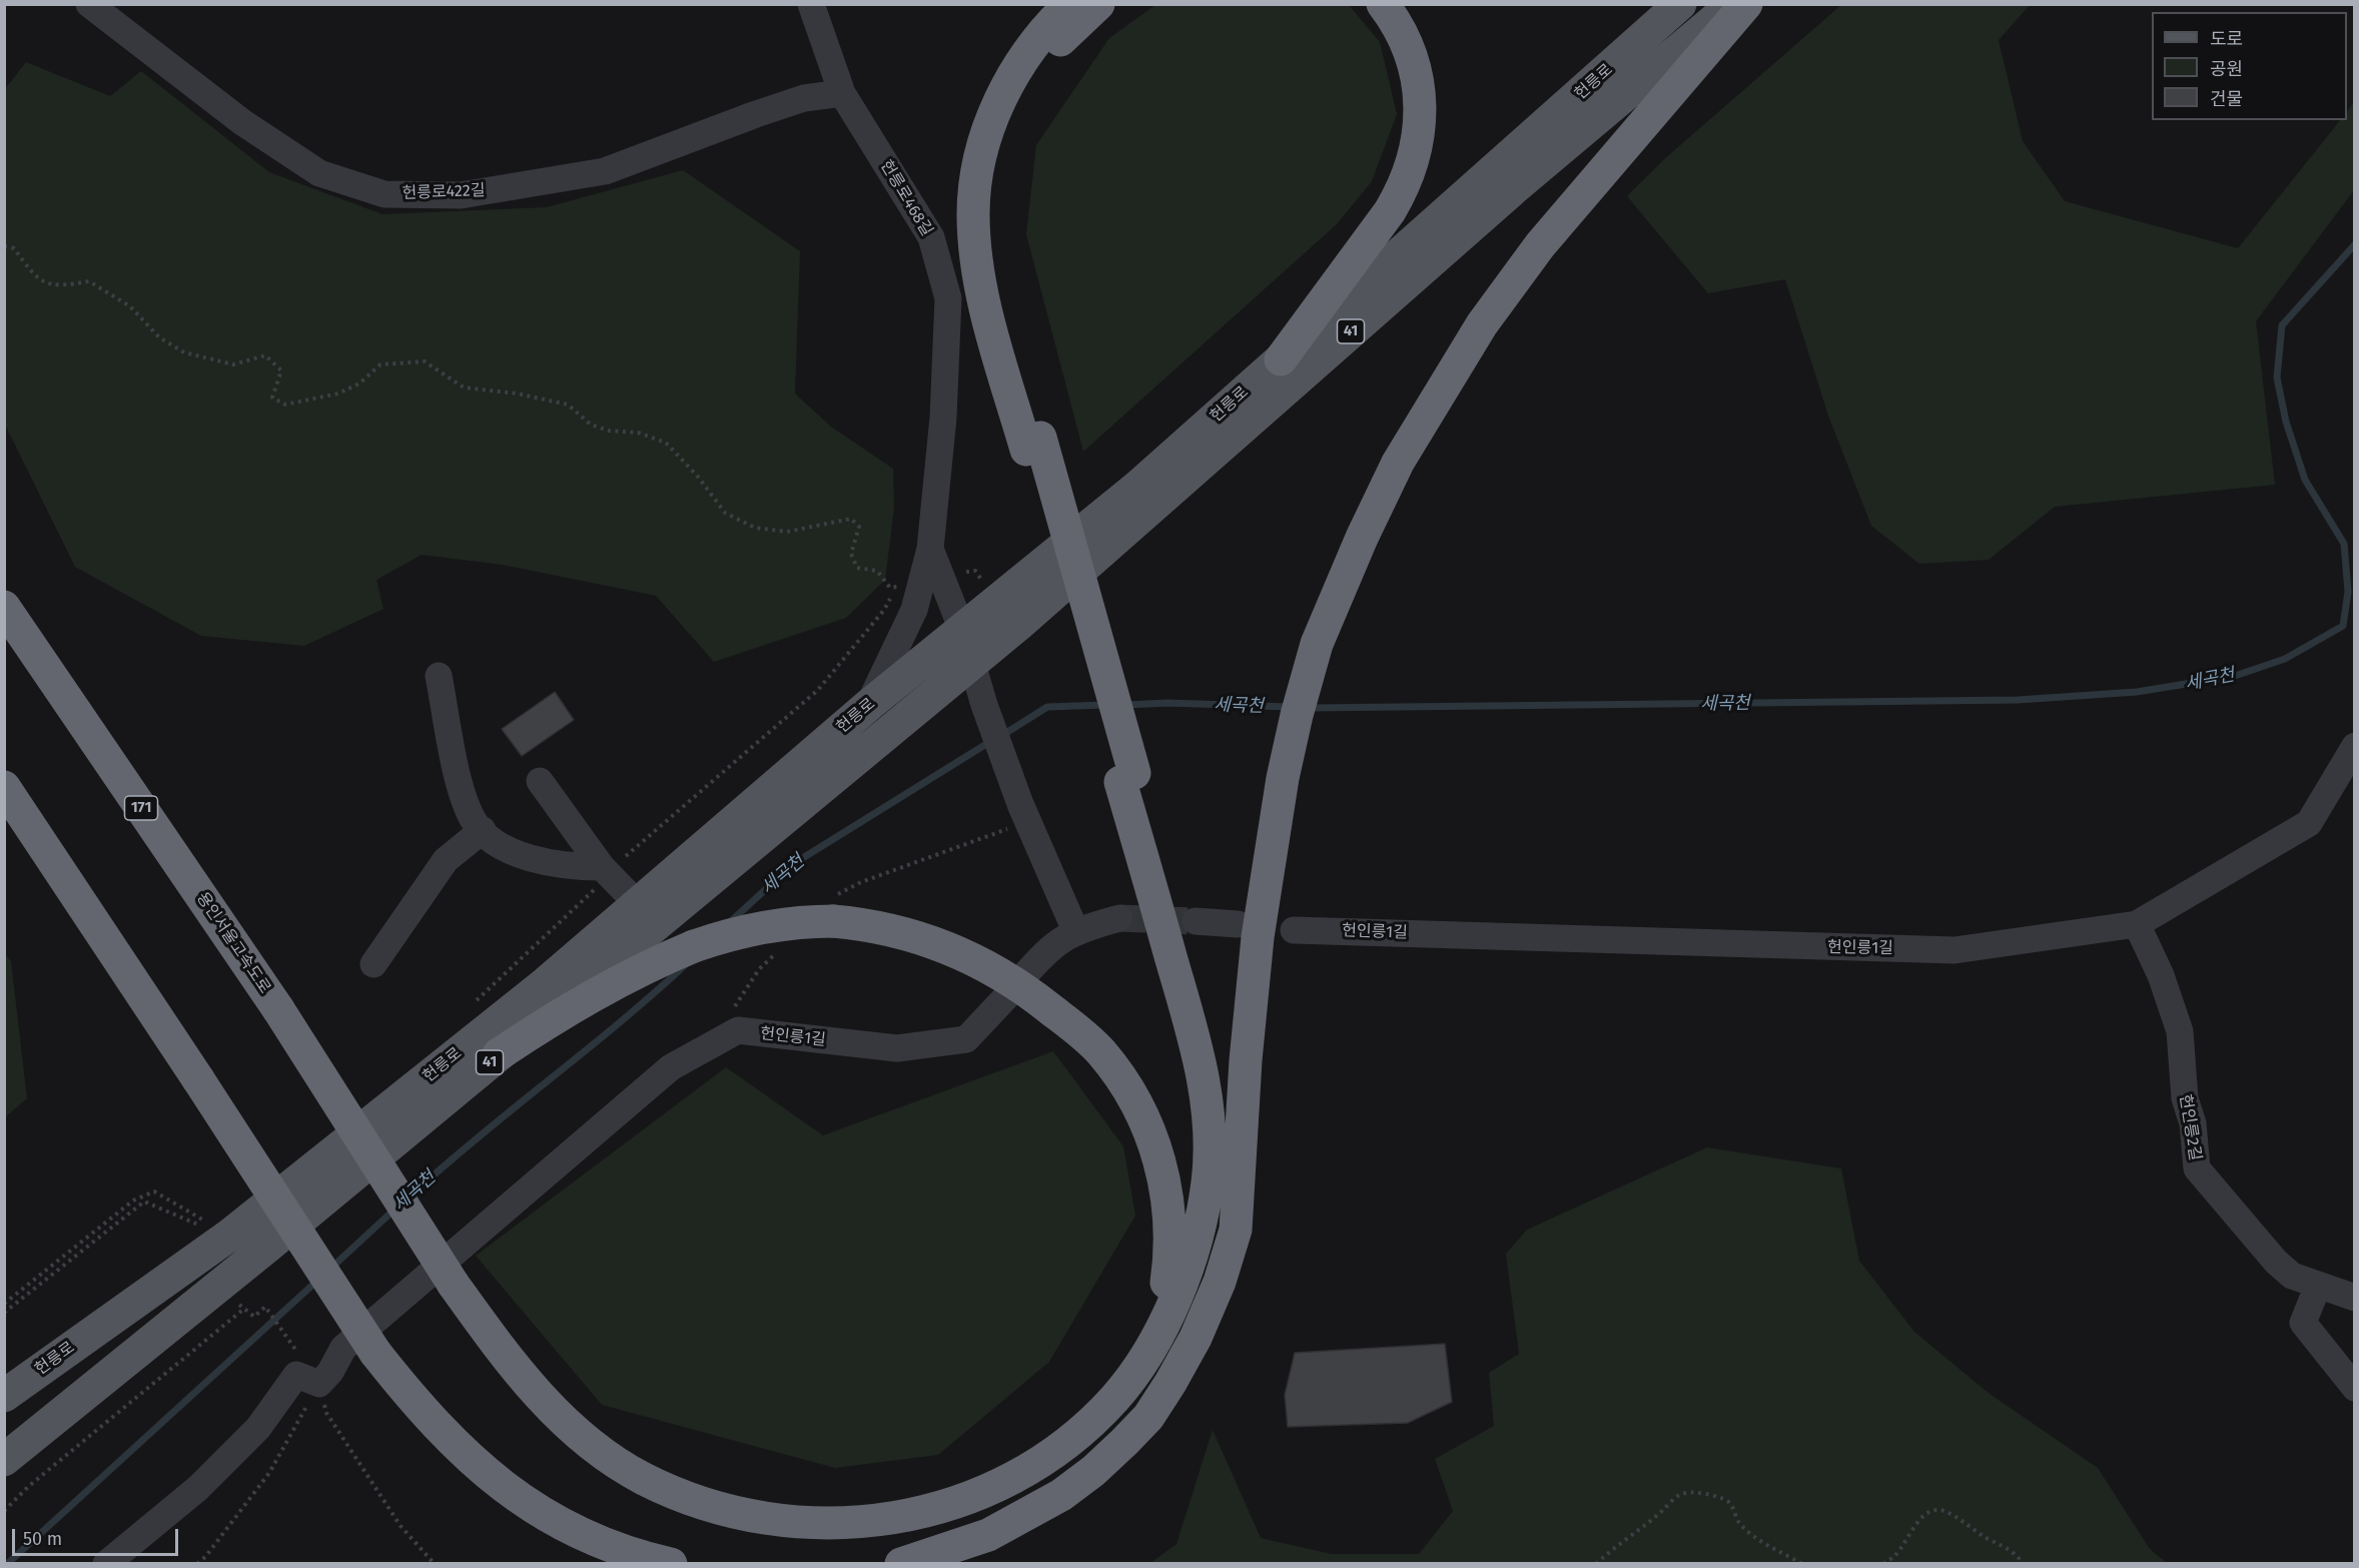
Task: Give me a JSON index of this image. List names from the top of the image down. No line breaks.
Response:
{"streets":{"highway":["171","용인서울고속도로"],"main road":["헌릉로","41"],"street":["헌릉로422길","헌릉로468길","헌인릉1길","헌인릉2길"]},"crossings":[["헌릉로","헌릉로468길"],["헌릉로422길","헌릉로468길"],["헌인릉1길","헌인릉2길"]],"water":["세곡천"],"legend":["도로","공원","건물"],"scale_bar":"50 m"}
